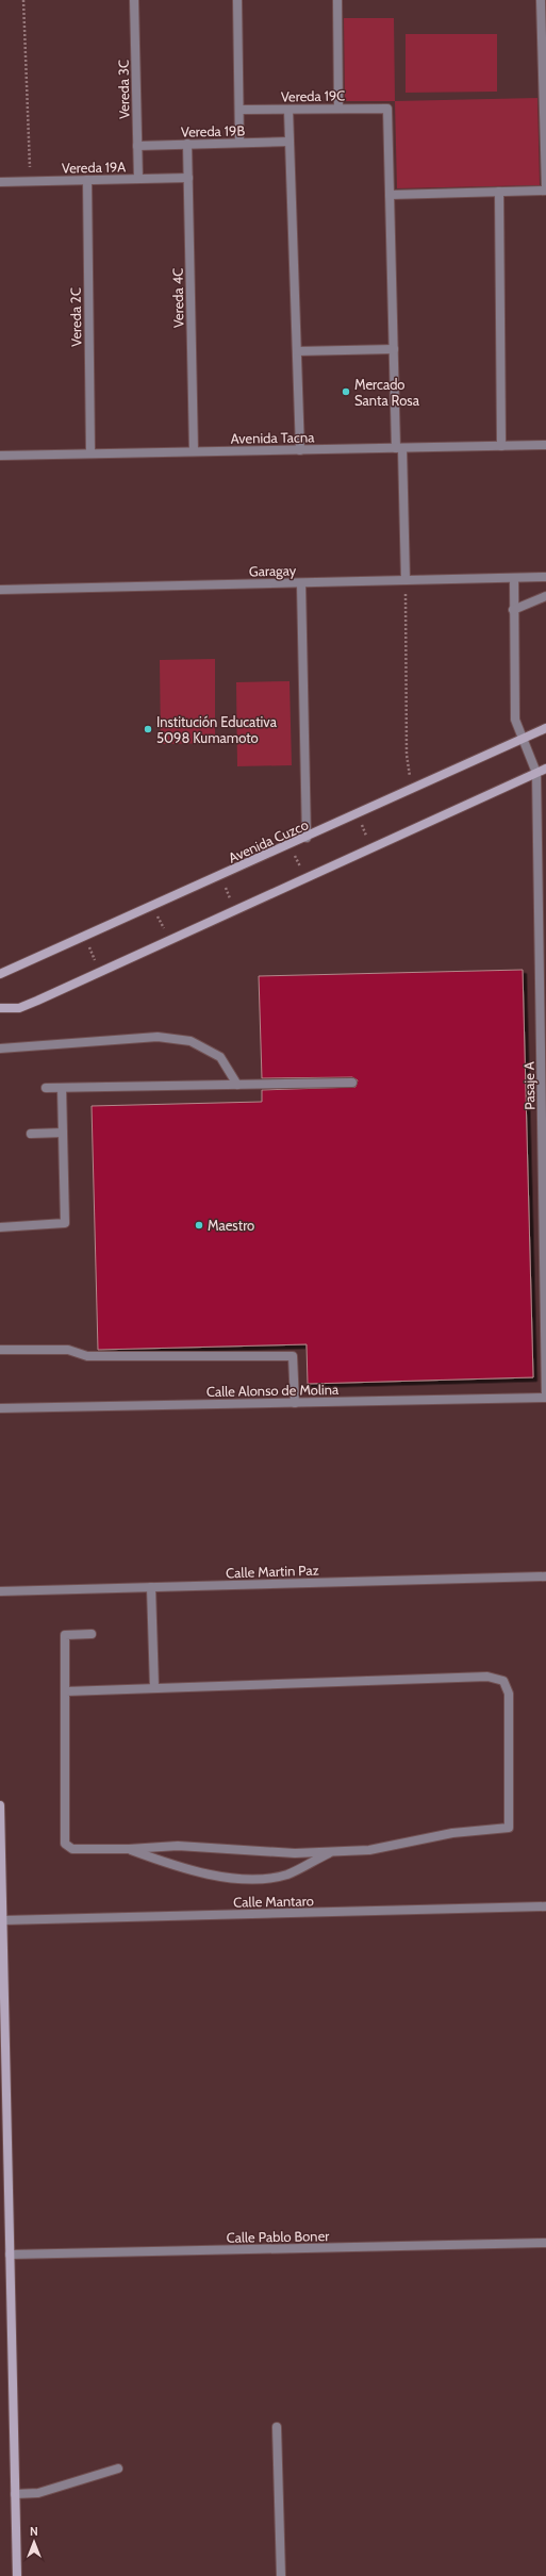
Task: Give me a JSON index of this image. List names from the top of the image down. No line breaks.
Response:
{"streets":{"street":["Vereda 3C","Vereda 19C","Vereda 19B","Vereda 19A","Vereda 4C","Vereda 2C","Avenida Tacna","Garagay","Avenida Cuzco","Pasaje A","Calle Alonso de Molina","Calle Martin Paz","Calle Mantaro","Calle Pablo Boner"]},"crossings":[["Vereda 3C","Vereda 19B"],["Vereda 3C","Vereda 19A"],["Vereda 19B","Vereda 4C"],["Vereda 19A","Vereda 4C"],["Vereda 19A","Vereda 2C"],["Vereda 4C","Avenida Tacna"],["Vereda 2C","Avenida Tacna"],["Pasaje A","Calle Alonso de Molina"]],"places":["Mercado Santa Rosa","Institución Educativa 5098 Kumamoto","Maestro"],"north":"top"}
